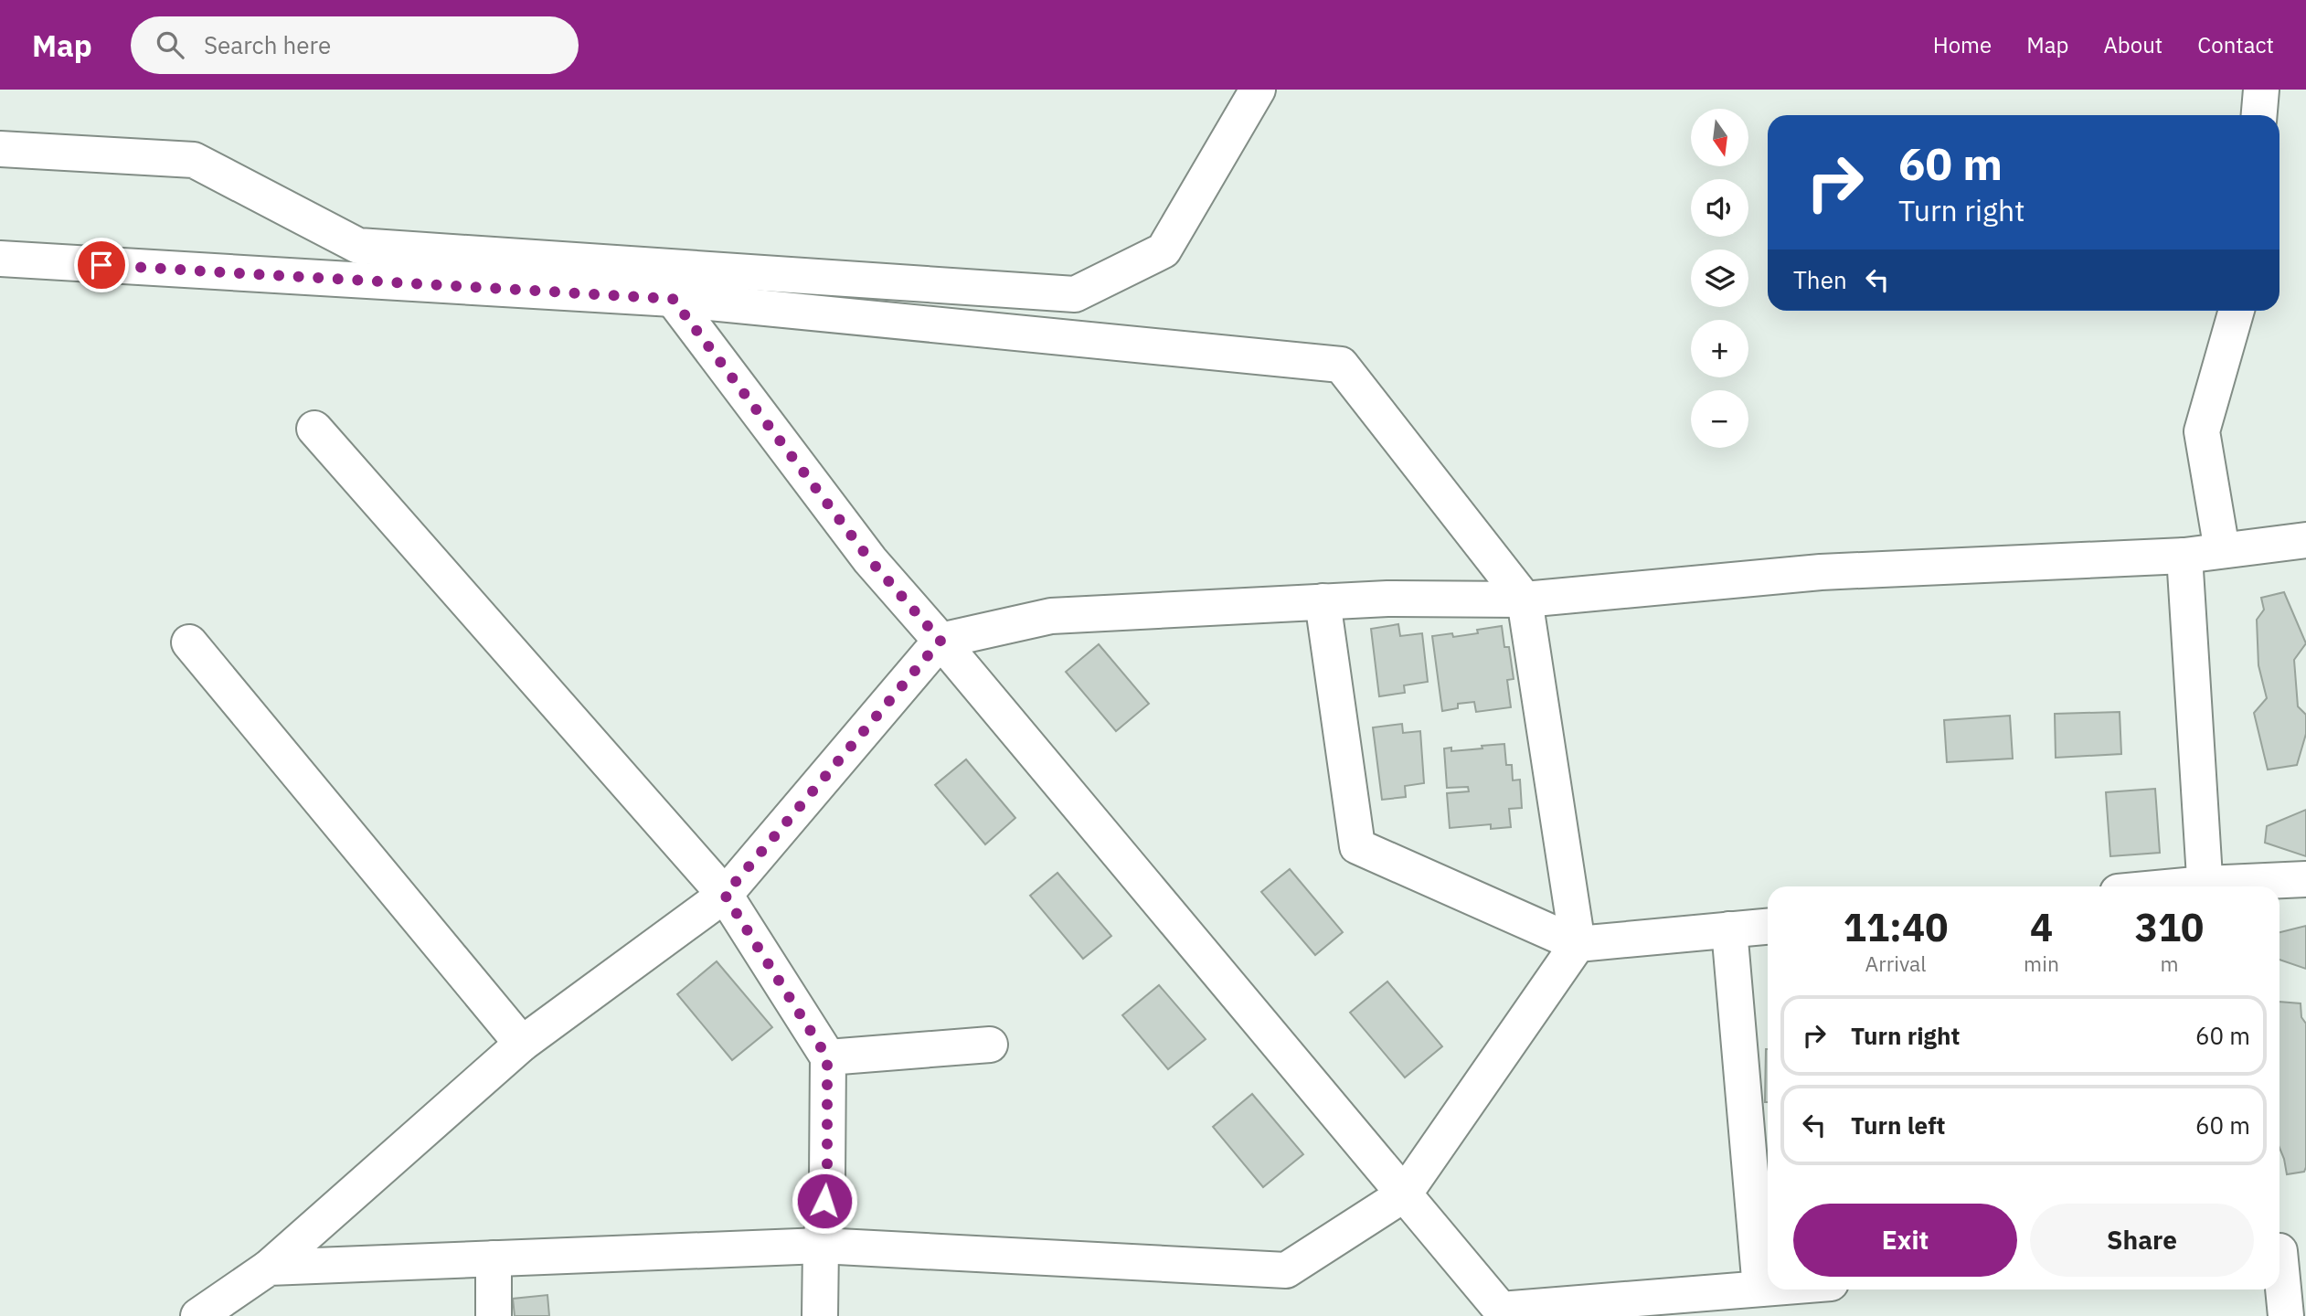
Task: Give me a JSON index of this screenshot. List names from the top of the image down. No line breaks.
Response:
{"north":"bottom","page":{"header":"Map","search":"Search here","nav":["Home","Map","About","Contact"],"map_buttons":["+","−"],"turn":["60 m","Turn right"],"then":"Then","eta":["11:40","Arrival","4","min","310","m"],"list":[{"name":"Turn right","value":"60 m"},{"name":"Turn left","value":"60 m"}],"buttons":["Exit","Share"]}}
